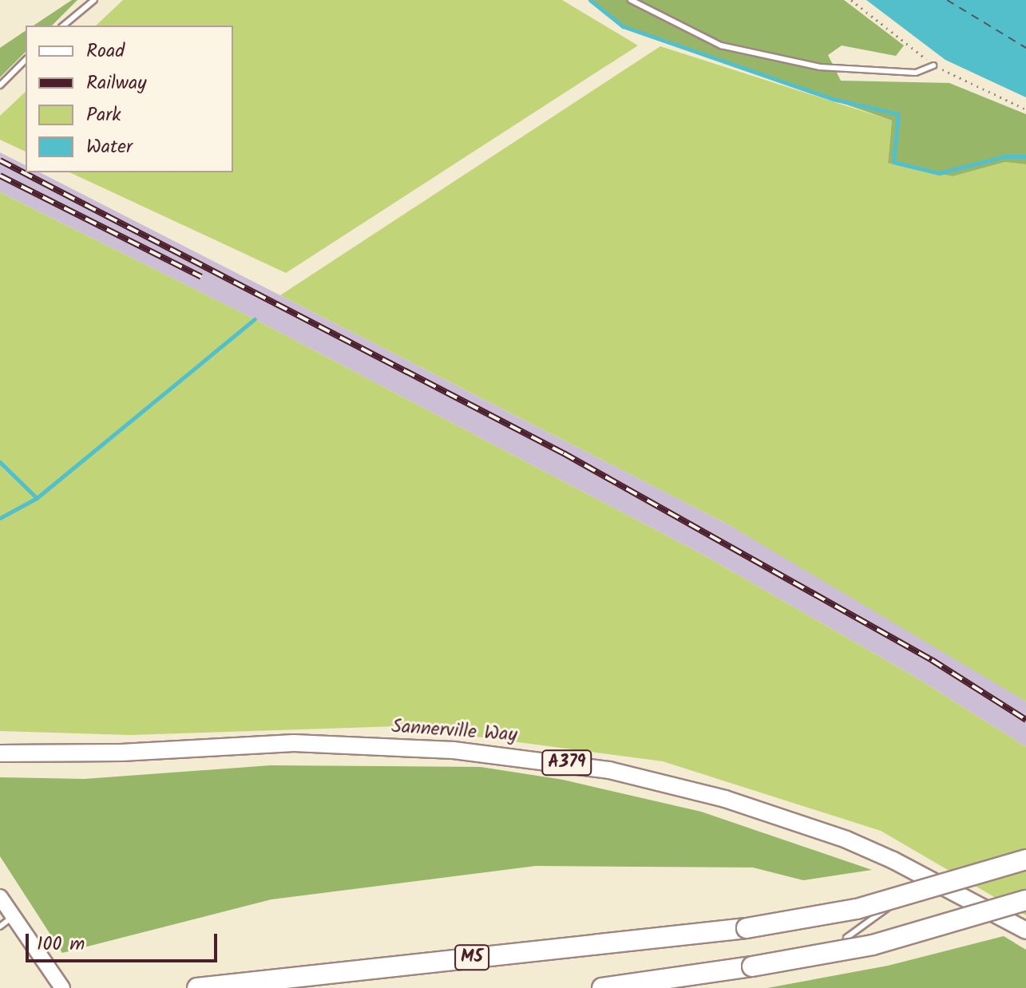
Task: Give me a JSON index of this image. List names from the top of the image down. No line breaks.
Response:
{"streets":{"highway":["M5"],"main road":["Sannerville Way","A379"]},"legend":["Road","Railway","Park","Water"],"scale_bar":"100 m"}
